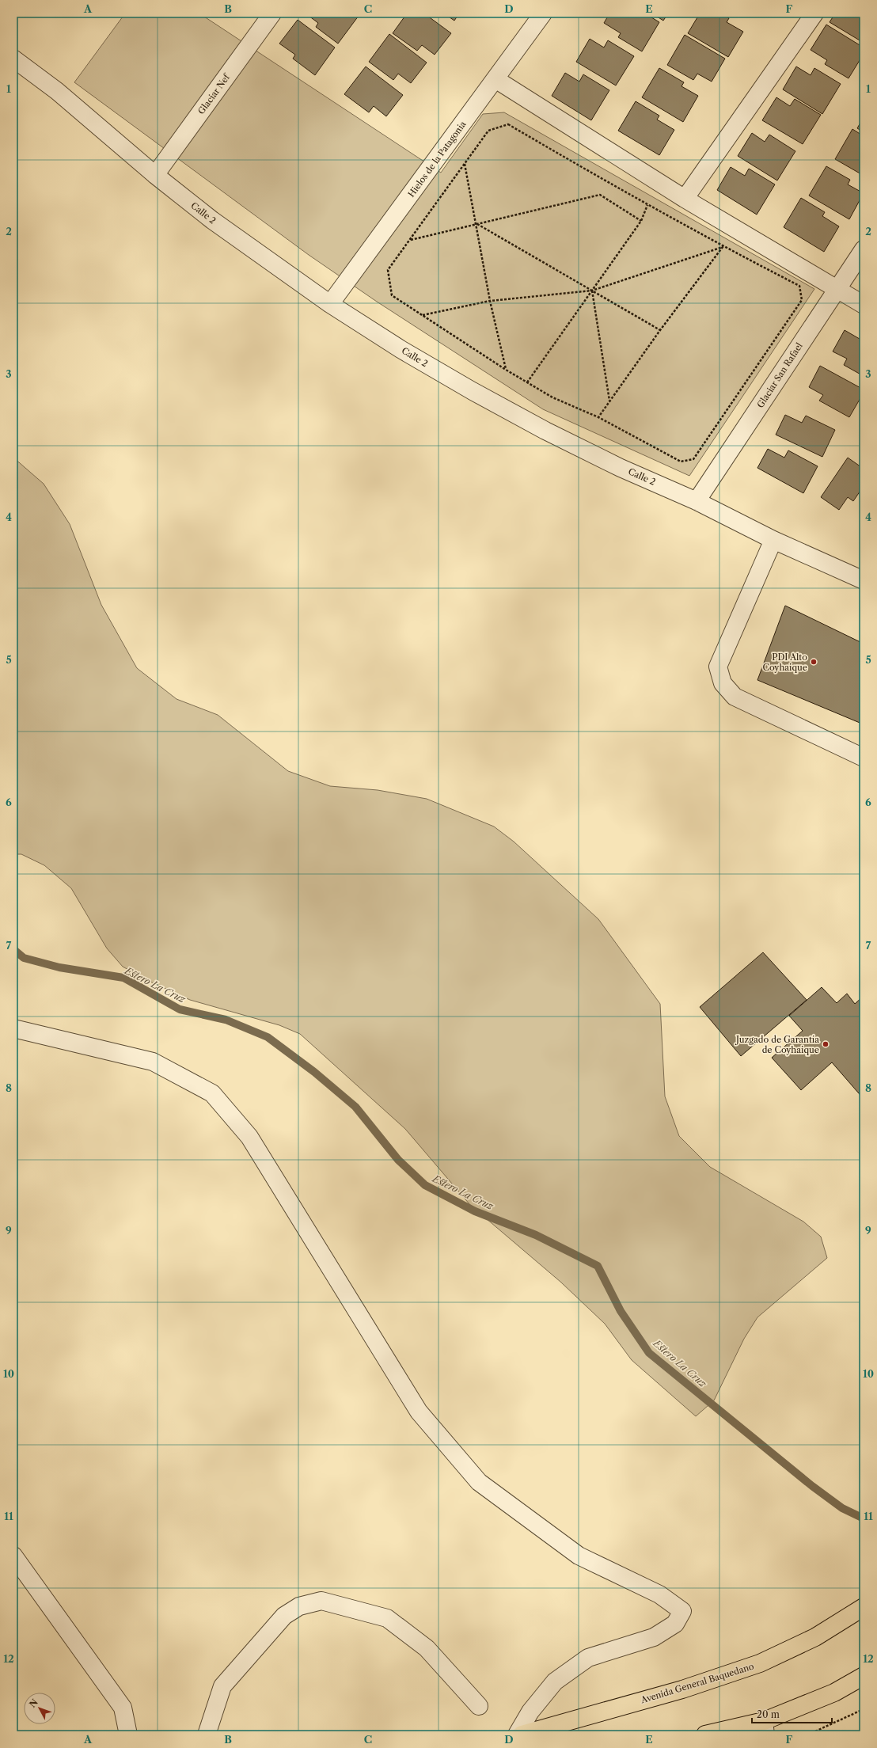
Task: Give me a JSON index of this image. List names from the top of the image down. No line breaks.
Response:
{"streets":{"main road":["Avenida General Baquedano"],"street":["Glaciar Nef","Hielos de la Patagonia","Calle 2","Glaciar San Rafael"]},"crossings":[["Glaciar Nef","Calle 2"],["Hielos de la Patagonia","Calle 2"],["Calle 2","Glaciar San Rafael"]],"water":["Estero La Cruz"],"places":["PDI Alto Coyhaique","Juzgado de Garantía de Coyhaique"],"scale_bar":"20 m","north":"top left","grid":{"columns":["A","B","C","D","E","F"],"rows":["1","2","3","4","5","6","7","8","9","10","11","12"]}}
